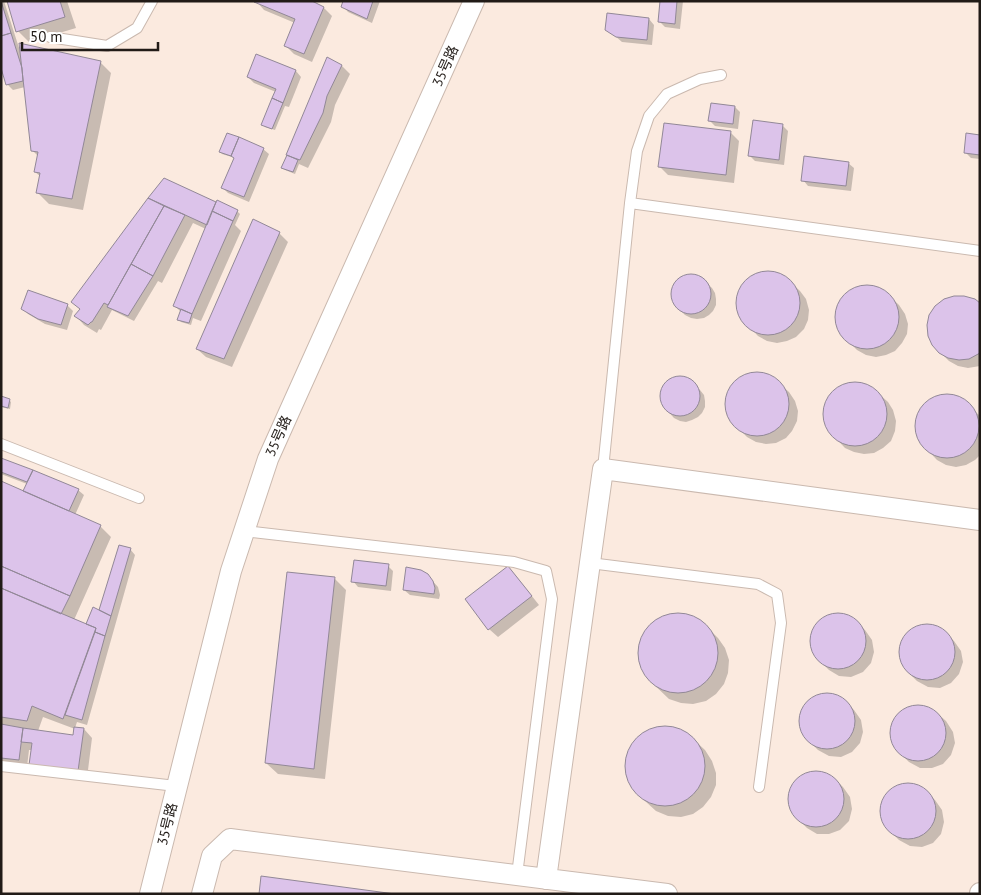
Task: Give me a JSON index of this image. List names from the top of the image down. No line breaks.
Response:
{"streets":{"street":["35号路"]},"scale_bar":"50 m"}
